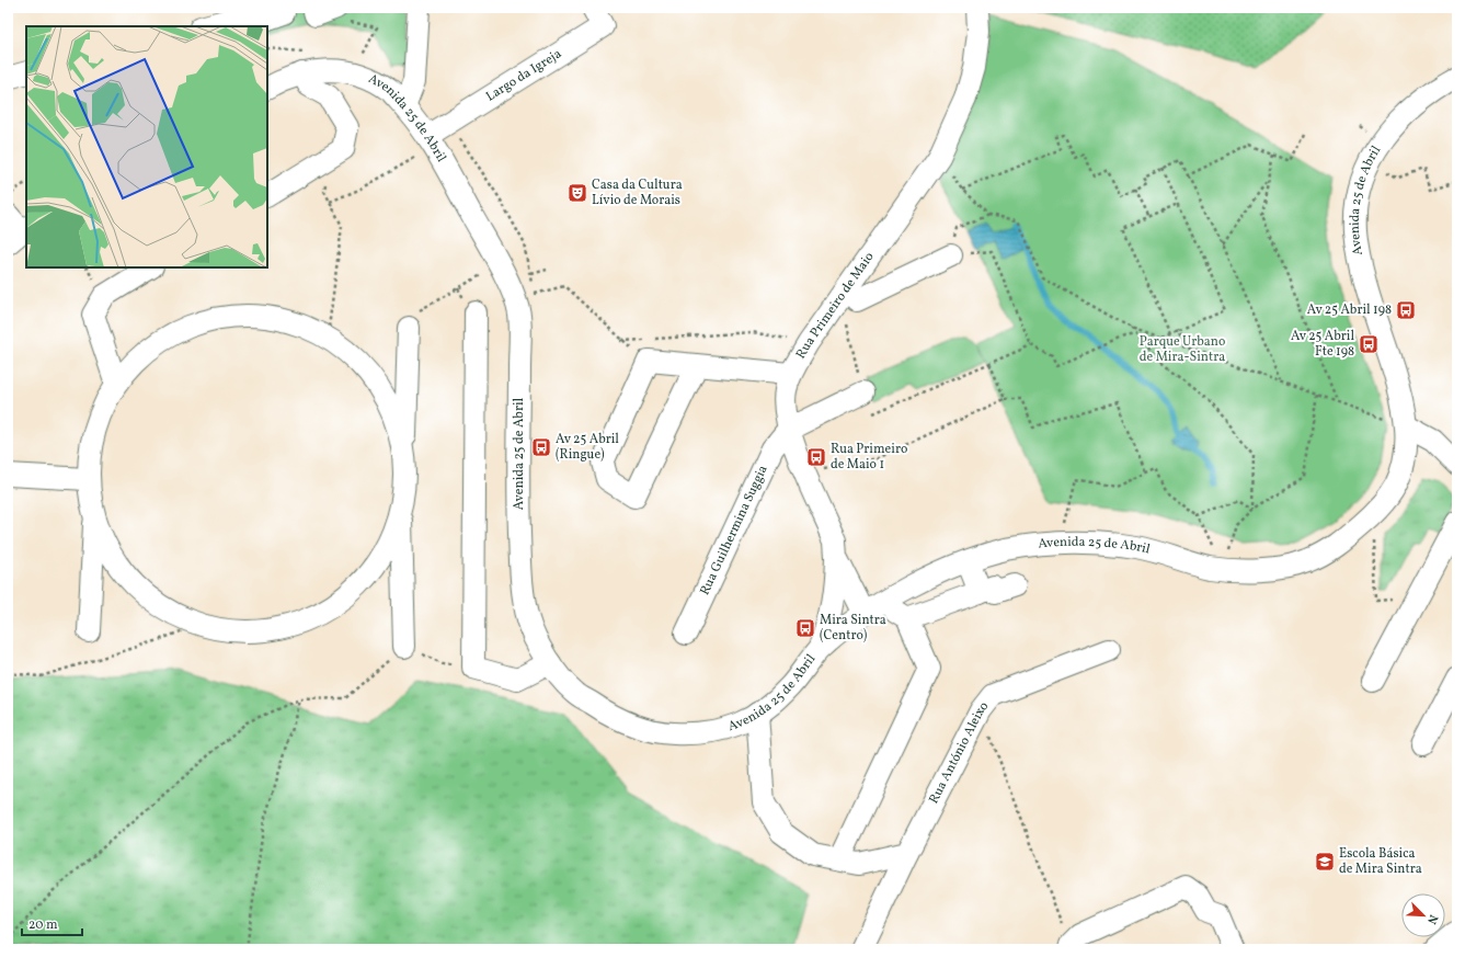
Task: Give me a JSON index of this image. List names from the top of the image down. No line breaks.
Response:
{"streets":{"street":["Largo da Igreja","Avenida 25 de Abril","Rua Primeiro de Maio","Rua Guilhermina Suggia","Rua António Aleixo"]},"crossings":[["Largo da Igreja","Avenida 25 de Abril"],["Avenida 25 de Abril","Rua Primeiro de Maio"],["Rua Primeiro de Maio","Rua Guilhermina Suggia"]],"parks":["Parque Urbano de Mira-Sintra"],"places":{"theatre":["Casa da Cultura Lívio de Morais"],"bus stop":["Av 25 Abril 198","Av 25 Abril Fte 198","Av 25 Abril (Ringue)","Rua Primeiro de Maio 1","Mira Sintra (Centro)"],"school or university":["Escola Básica de Mira Sintra"]},"scale_bar":"20 m","north":"bottom right"}
